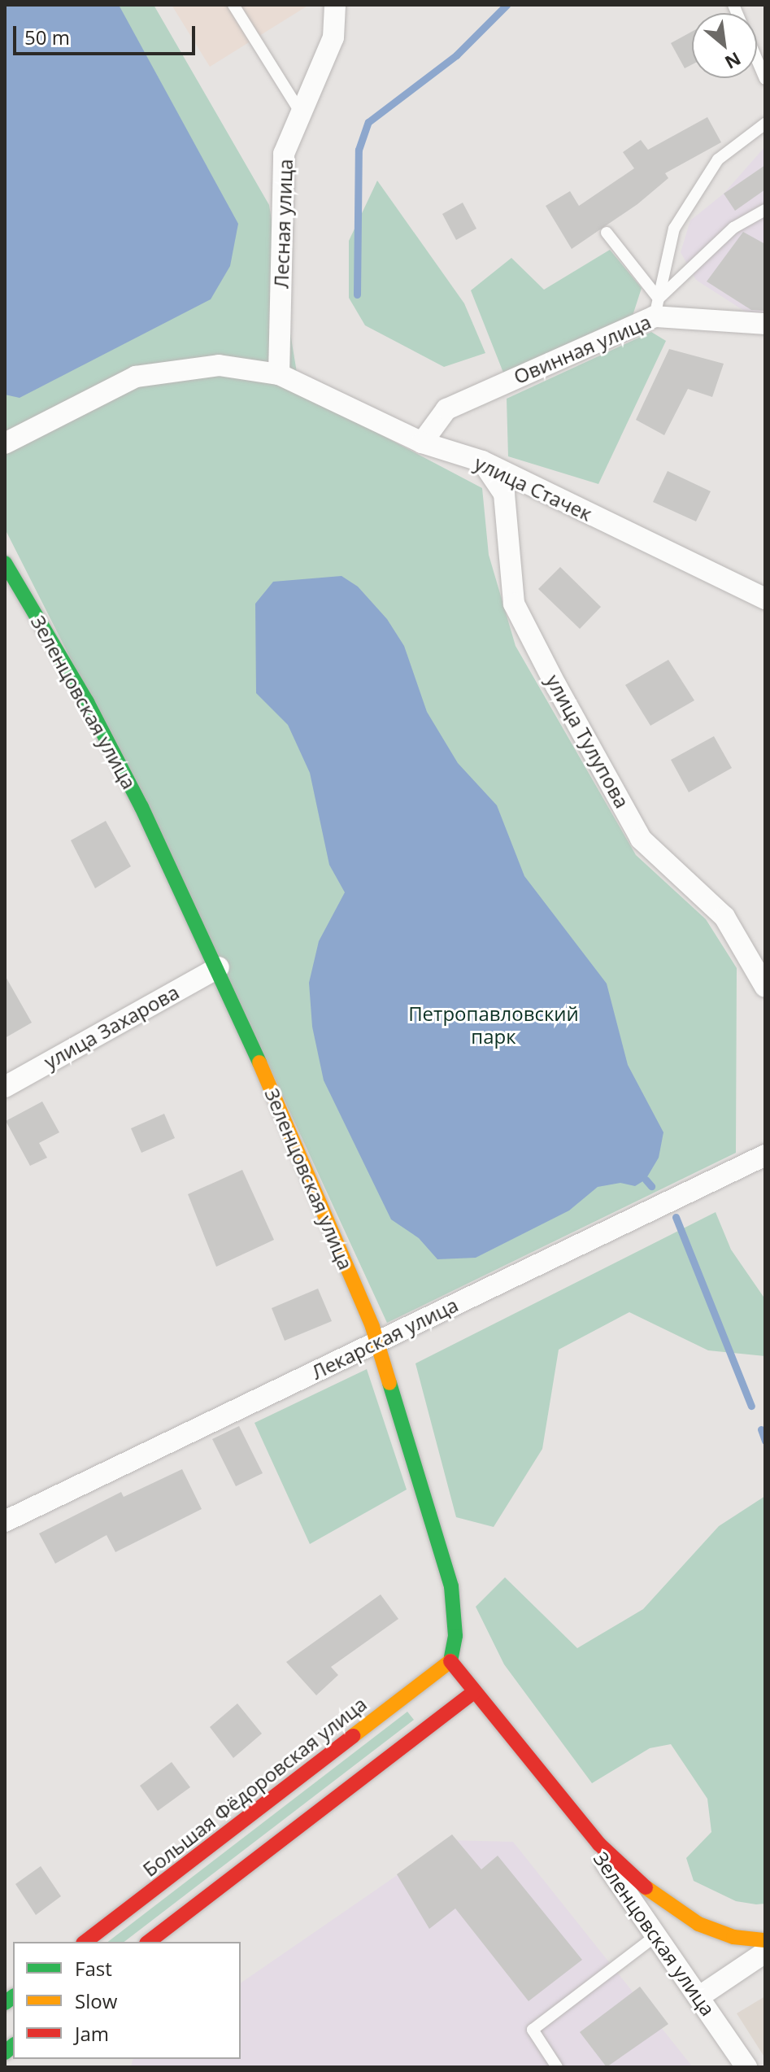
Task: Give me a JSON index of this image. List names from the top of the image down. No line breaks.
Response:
{"streets":{"main road":["Зеленцовская улица","Большая Фёдоровская улица"],"street":["Лесная улица","Овинная улица","улица Стачек","улица Тулупова","улица Захарова","Лекарская улица"]},"crossings":[["Лесная улица","улица Стачек"],["Овинная улица","улица Стачек"],["улица Стачек","улица Тулупова"],["Зеленцовская улица","улица Захарова"],["Зеленцовская улица","Лекарская улица"],["Зеленцовская улица","Большая Фёдоровская улица"]],"parks":["Петропавловский парк"],"legend":["Fast","Slow","Jam"],"scale_bar":"50 m","north":"bottom right"}
